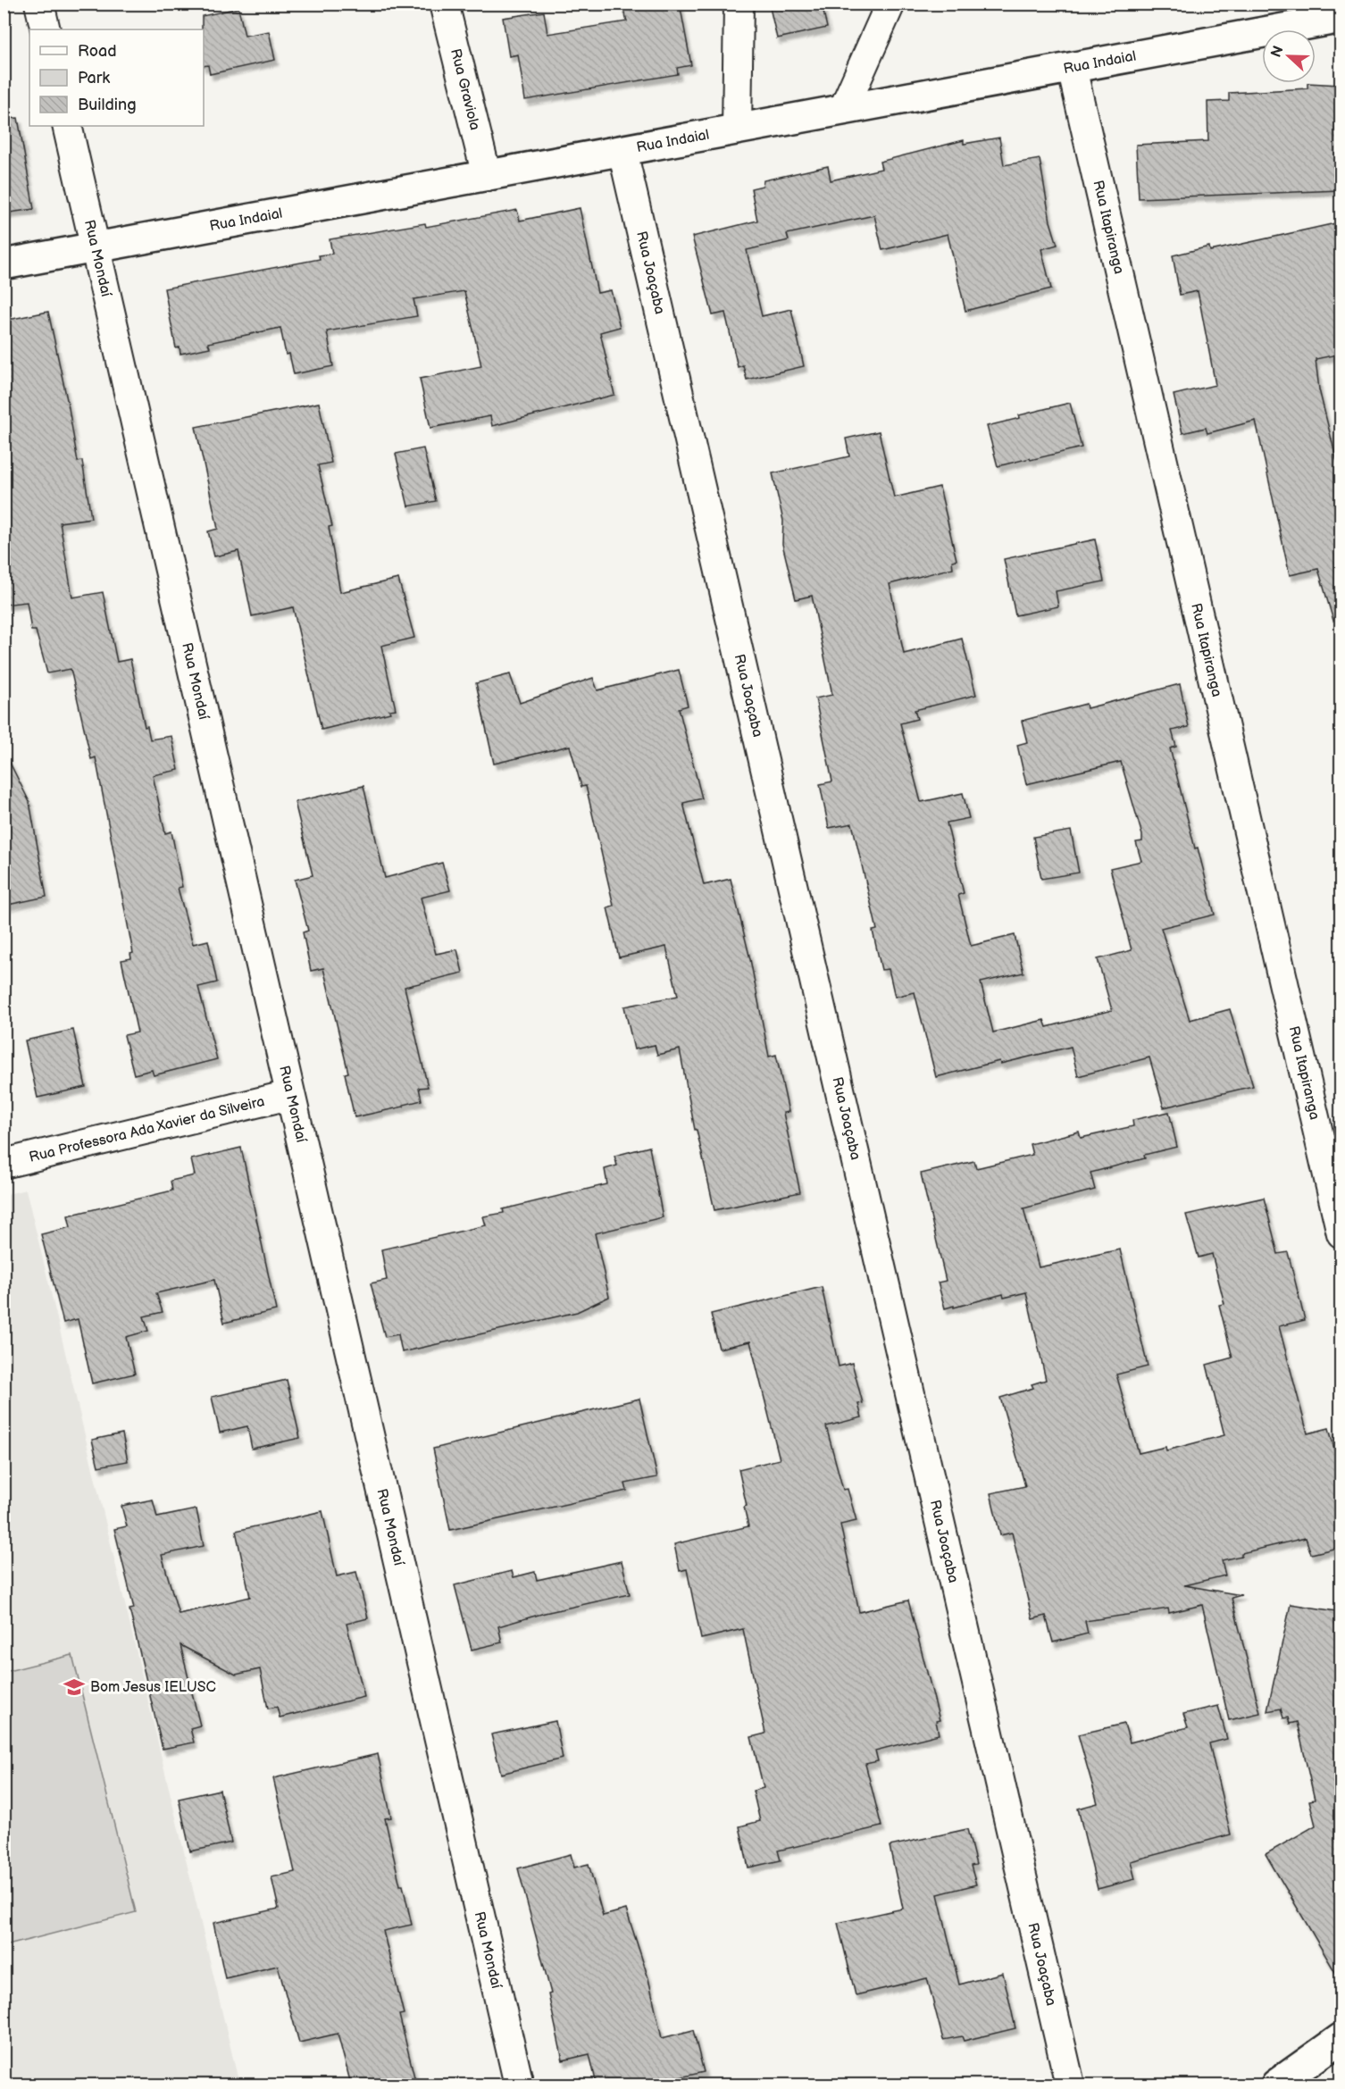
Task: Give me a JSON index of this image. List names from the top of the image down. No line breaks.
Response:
{"streets":{"street":["Rua Indaial","Rua Graviola","Rua Itapiranga","Rua Mondaí","Rua Joaçaba","Rua Professora Ada Xavier da Silveira"]},"crossings":[["Rua Indaial","Rua Graviola"],["Rua Indaial","Rua Itapiranga"],["Rua Indaial","Rua Mondaí"],["Rua Indaial","Rua Joaçaba"],["Rua Mondaí","Rua Professora Ada Xavier da Silveira"]],"places":{"school or university":["Bom Jesus IELUSC"]},"legend":["Road","Park","Building"],"north":"left"}
